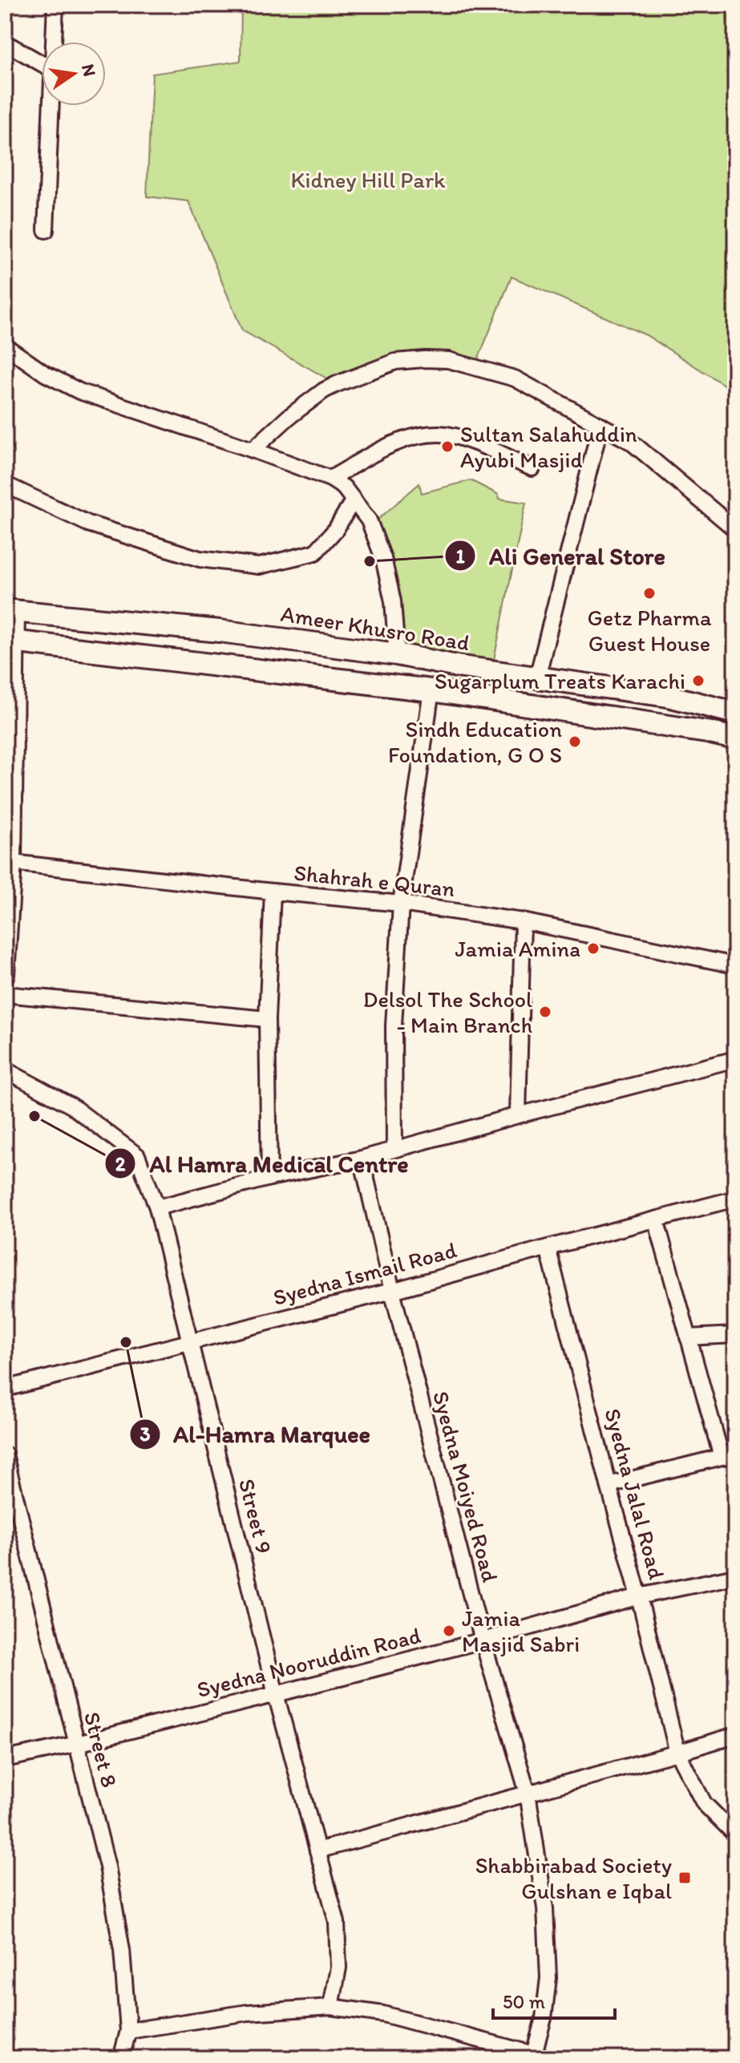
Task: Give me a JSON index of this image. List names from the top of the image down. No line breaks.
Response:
{"streets":{"main road":["Ameer Khusro Road"],"street":["Shahrah e Quran","Syedna Ismail Road","Syedna Moiyed Road","Syedna Jalal Road","Street 9","Syedna Nooruddin Road","Street 8"]},"crossings":[["Syedna Ismail Road","Syedna Moiyed Road"],["Syedna Ismail Road","Syedna Jalal Road"],["Syedna Ismail Road","Street 9"],["Syedna Moiyed Road","Syedna Nooruddin Road"],["Syedna Jalal Road","Syedna Nooruddin Road"],["Street 9","Syedna Nooruddin Road"],["Syedna Nooruddin Road","Street 8"]],"parks":["Kidney Hill Park"],"places":{"other":["Sultan Salahuddin Ayubi Masjid","Ali General Store","Getz Pharma Guest House","Sugarplum Treats Karachi","Sindh Education Foundation, G O S","Jamia Amina","Delsol The School - Main Branch","Al Hamra Medical Centre","Al-Hamra Marquee","Jamia Masjid Sabri"],"transit":["Shabbirabad Society Gulshan e Iqbal"]},"scale_bar":"50 m","north":"right"}
